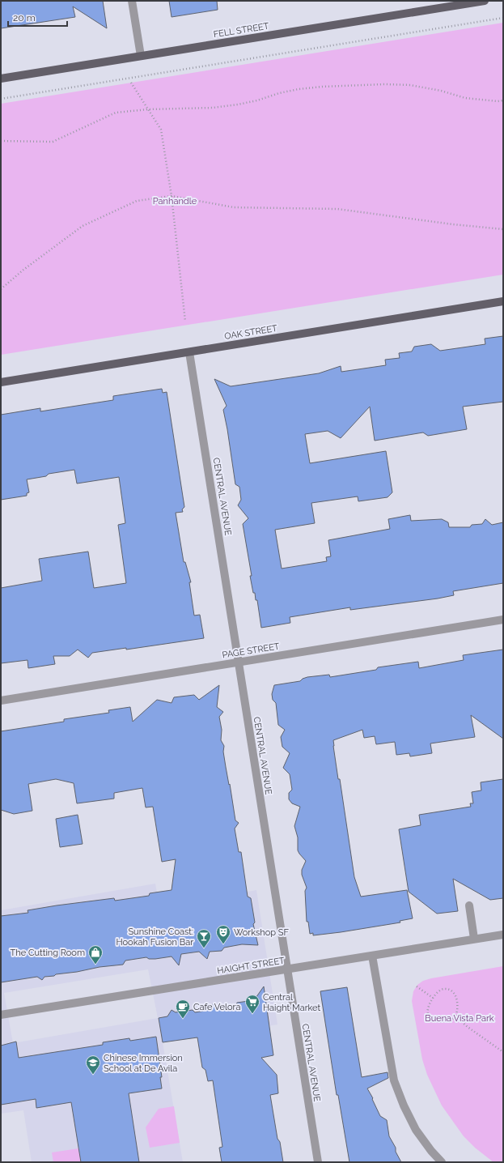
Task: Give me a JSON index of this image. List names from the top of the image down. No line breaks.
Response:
{"streets":{"main road":["FELL STREET","OAK STREET"],"street":["CENTRAL AVENUE","PAGE STREET","HAIGHT STREET"]},"crossings":[["OAK STREET","CENTRAL AVENUE"],["CENTRAL AVENUE","PAGE STREET"],["CENTRAL AVENUE","HAIGHT STREET"]],"parks":["Panhandle","Buena Vista Park"],"places":{"theatre":["Workshop SF"],"bar":["Sunshine Coast: Hookah Fusion Bar"],"shop":["The Cutting Room"],"supermarket":["Central Haight Market"],"cafe":["Cafe Velora"],"school or university":["Chinese Immersion School at De Avila"]},"scale_bar":"20 m"}
